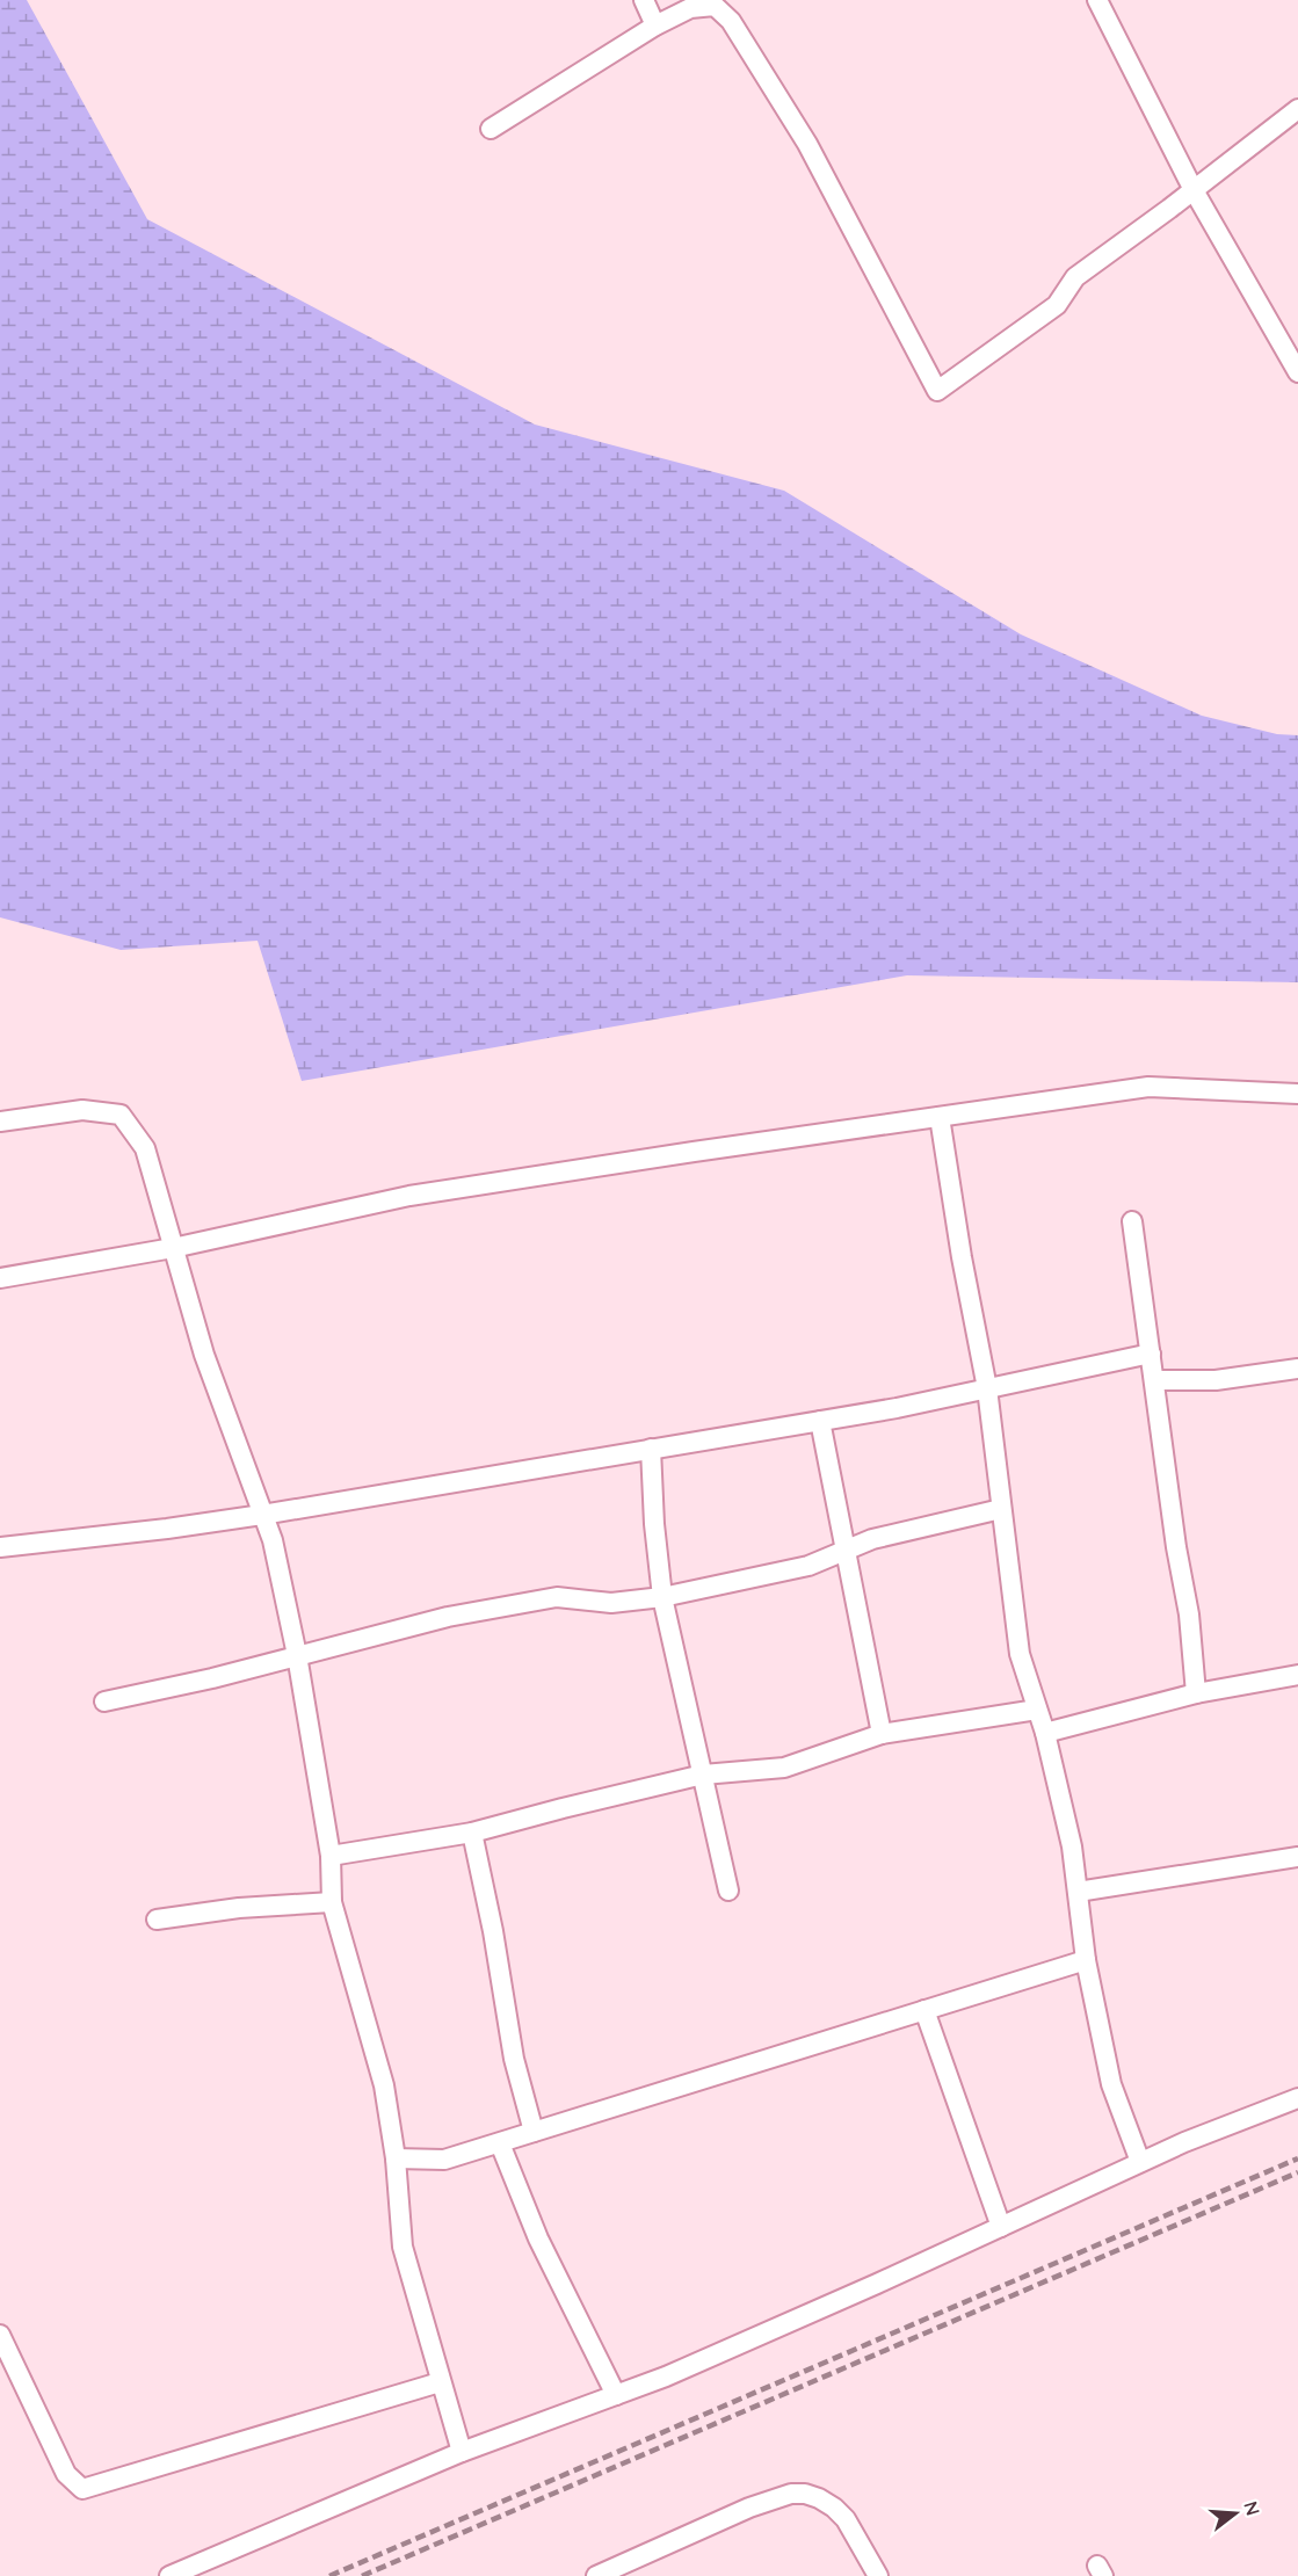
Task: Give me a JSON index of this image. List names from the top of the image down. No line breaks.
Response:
{"north":"right"}
